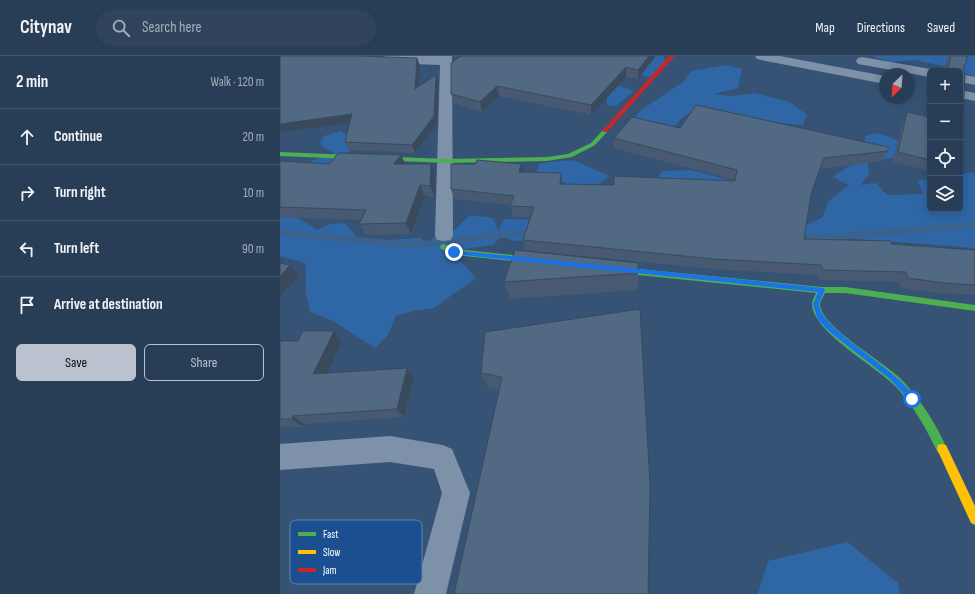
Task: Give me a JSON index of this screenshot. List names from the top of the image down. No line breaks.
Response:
{"legend":["Fast","Slow","Jam"],"north":"bottom left","page":{"header":"Citynav","search":"Search here","nav":["Map","Directions","Saved"],"heading":["2 min","Walk · 120 m"],"map_buttons":["+","−"],"list":[["Continue","20 m"],["Turn right","10 m"],["Turn left","90 m"],"Arrive at destination"],"buttons":["Save","Share"]}}
